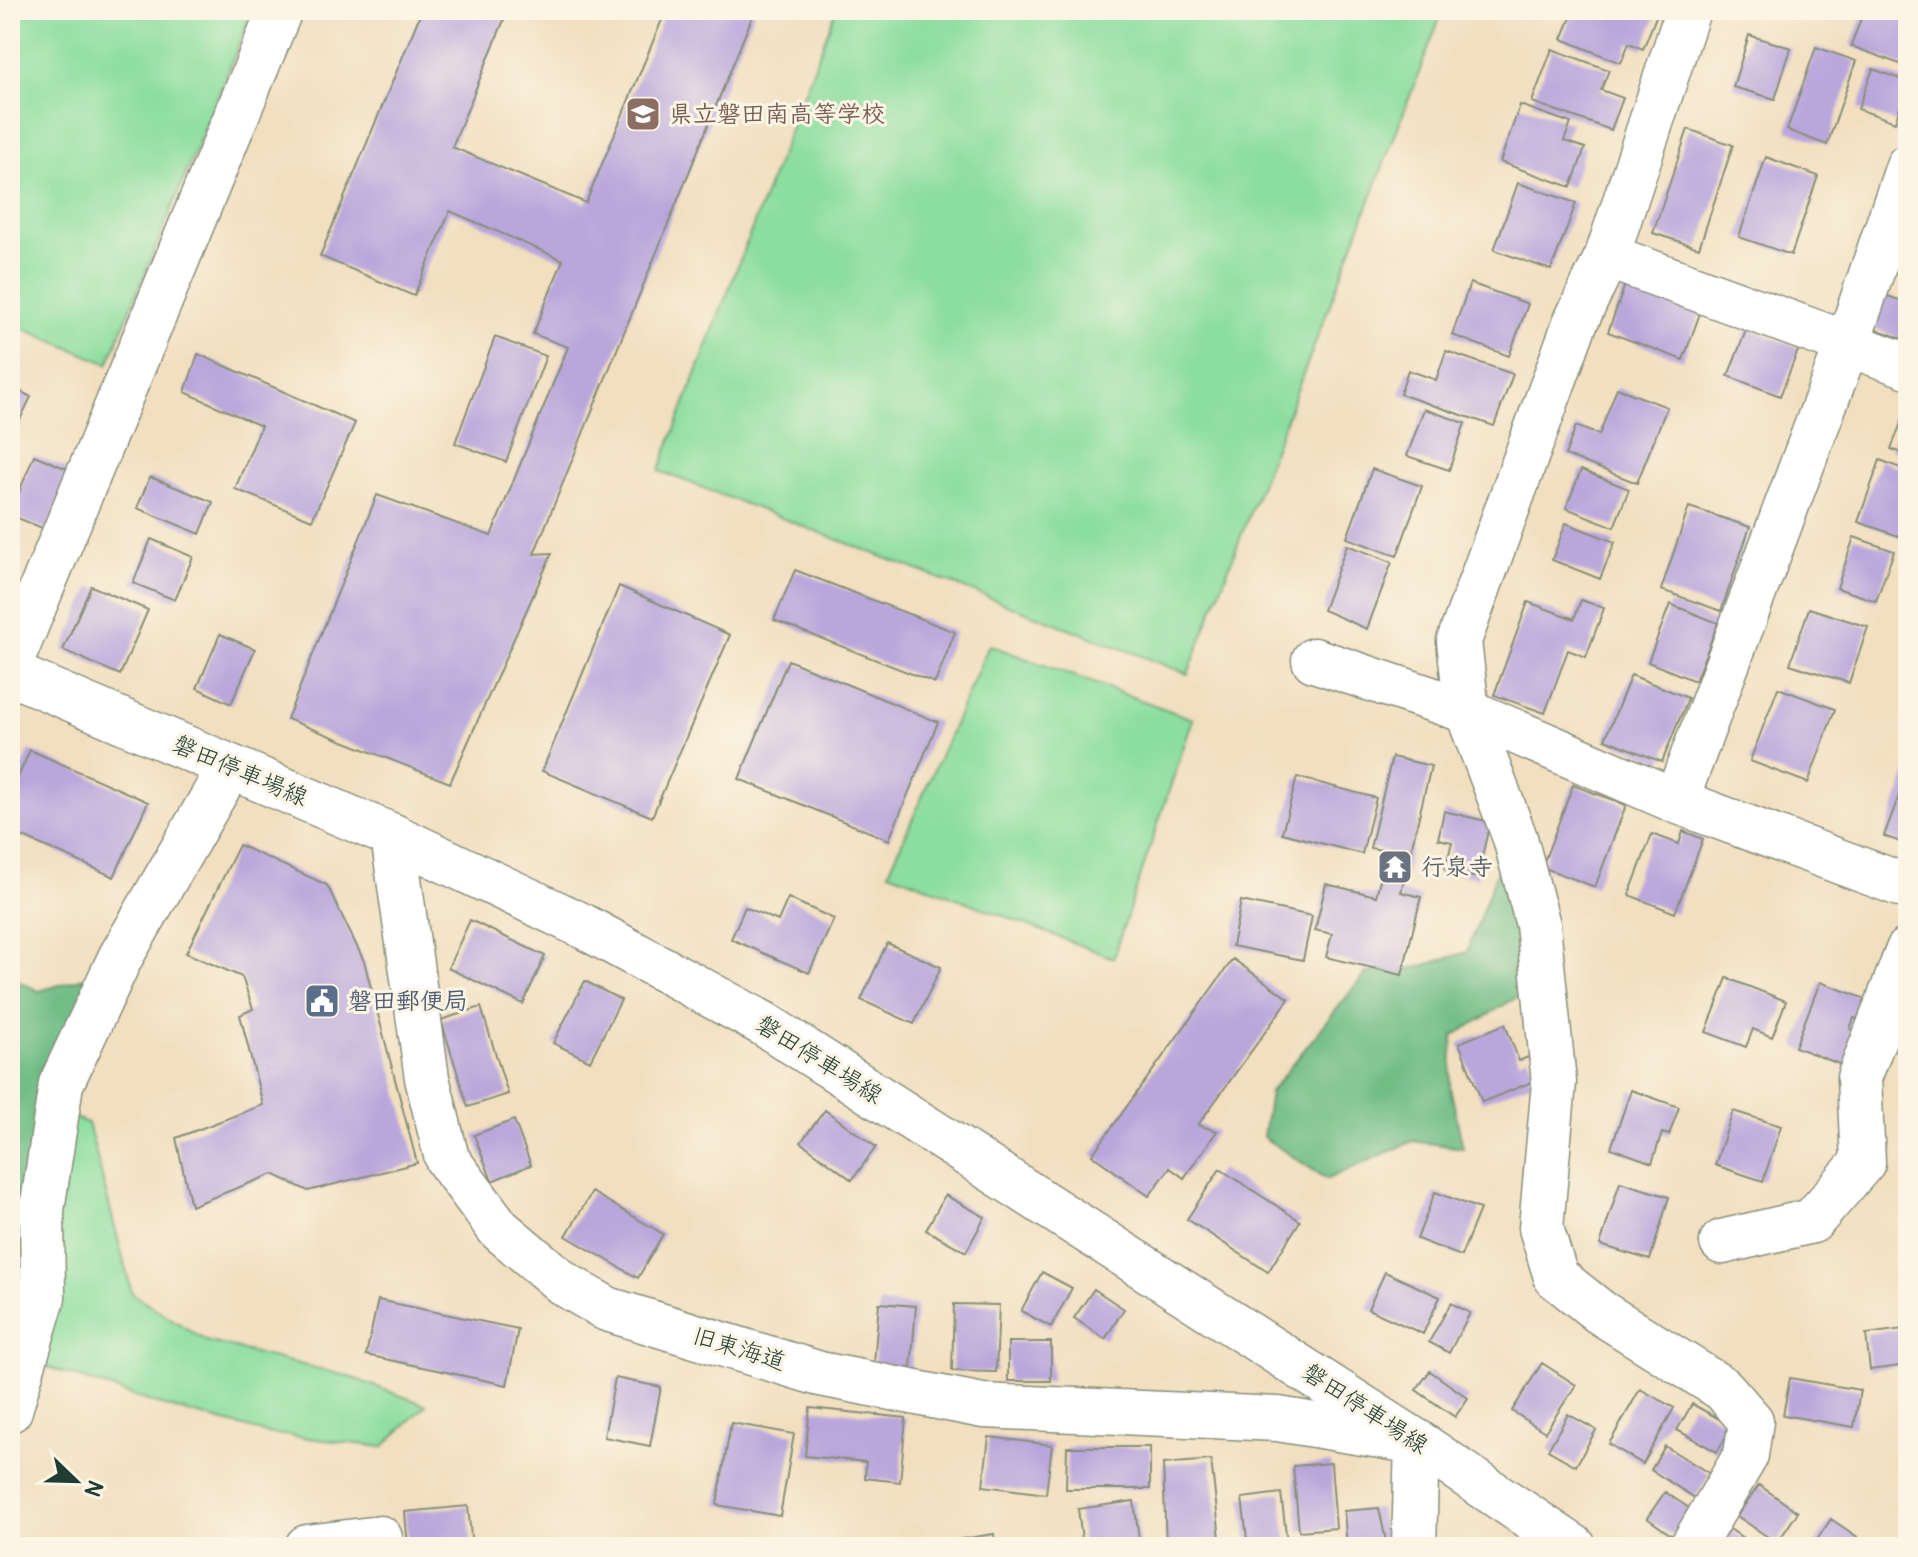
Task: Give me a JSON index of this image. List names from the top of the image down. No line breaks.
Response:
{"streets":{"street":["磐田停車場線","旧東海道"]},"crossings":[["磐田停車場線","旧東海道"]],"places":{"school or university":["県立磐田南高等学校"],"temple":["行泉寺"],"public building":["磐田郵便局"]},"north":"bottom right"}
